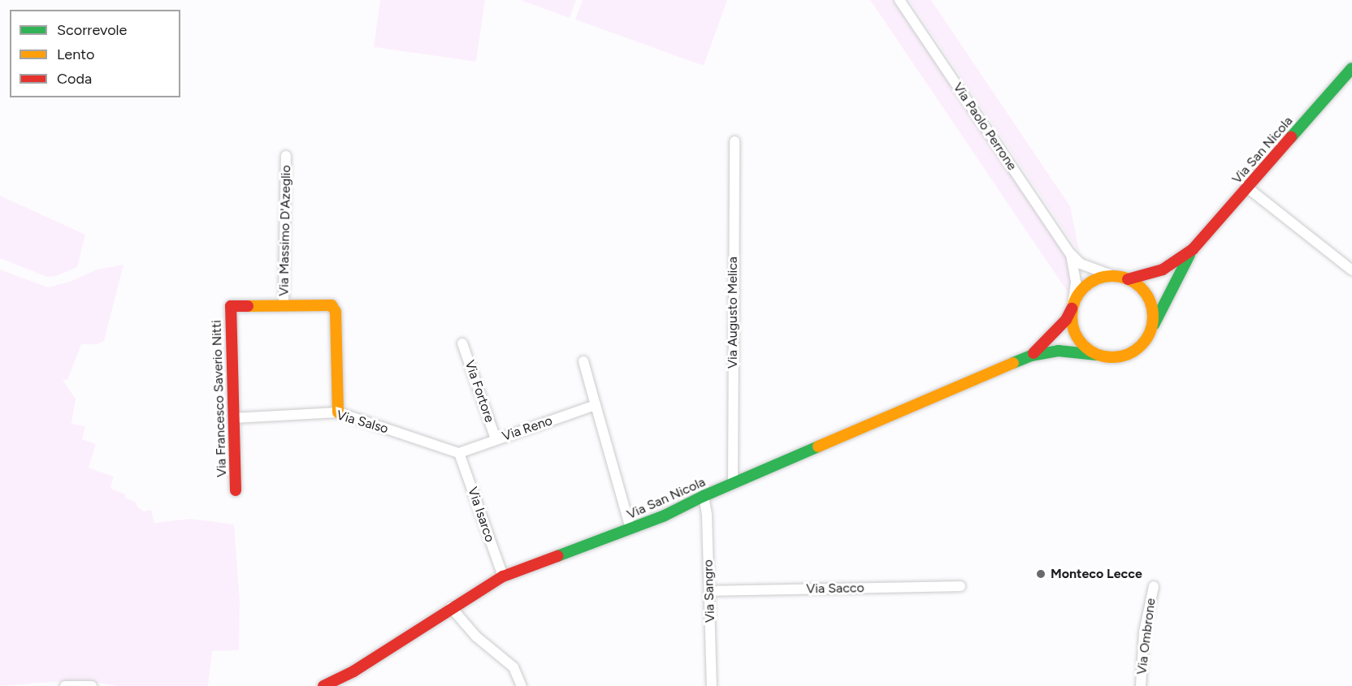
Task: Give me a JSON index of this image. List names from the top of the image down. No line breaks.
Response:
{"streets":{"street":["Via Paolo Perrone","Via San Nicola","Via Massimo D'Azeglio","Via Augusto Melica","Via Fortore","Via Francesco Saverio Nitti","Via Salso","Via Reno","Via Isarco","Via Sacco","Via Sangro","Via Ombrone"]},"crossings":[["Via Paolo Perrone","Via San Nicola"],["Via San Nicola","Via Augusto Melica"],["Via San Nicola","Via Isarco"],["Via San Nicola","Via Sangro"],["Via Massimo D'Azeglio","Via Francesco Saverio Nitti"],["Via Fortore","Via Reno"],["Via Francesco Saverio Nitti","Via Salso"],["Via Salso","Via Reno"],["Via Salso","Via Isarco"],["Via Reno","Via Isarco"],["Via Sacco","Via Sangro"]],"places":["Monteco Lecce"],"legend":["Scorrevole","Lento","Coda"]}
